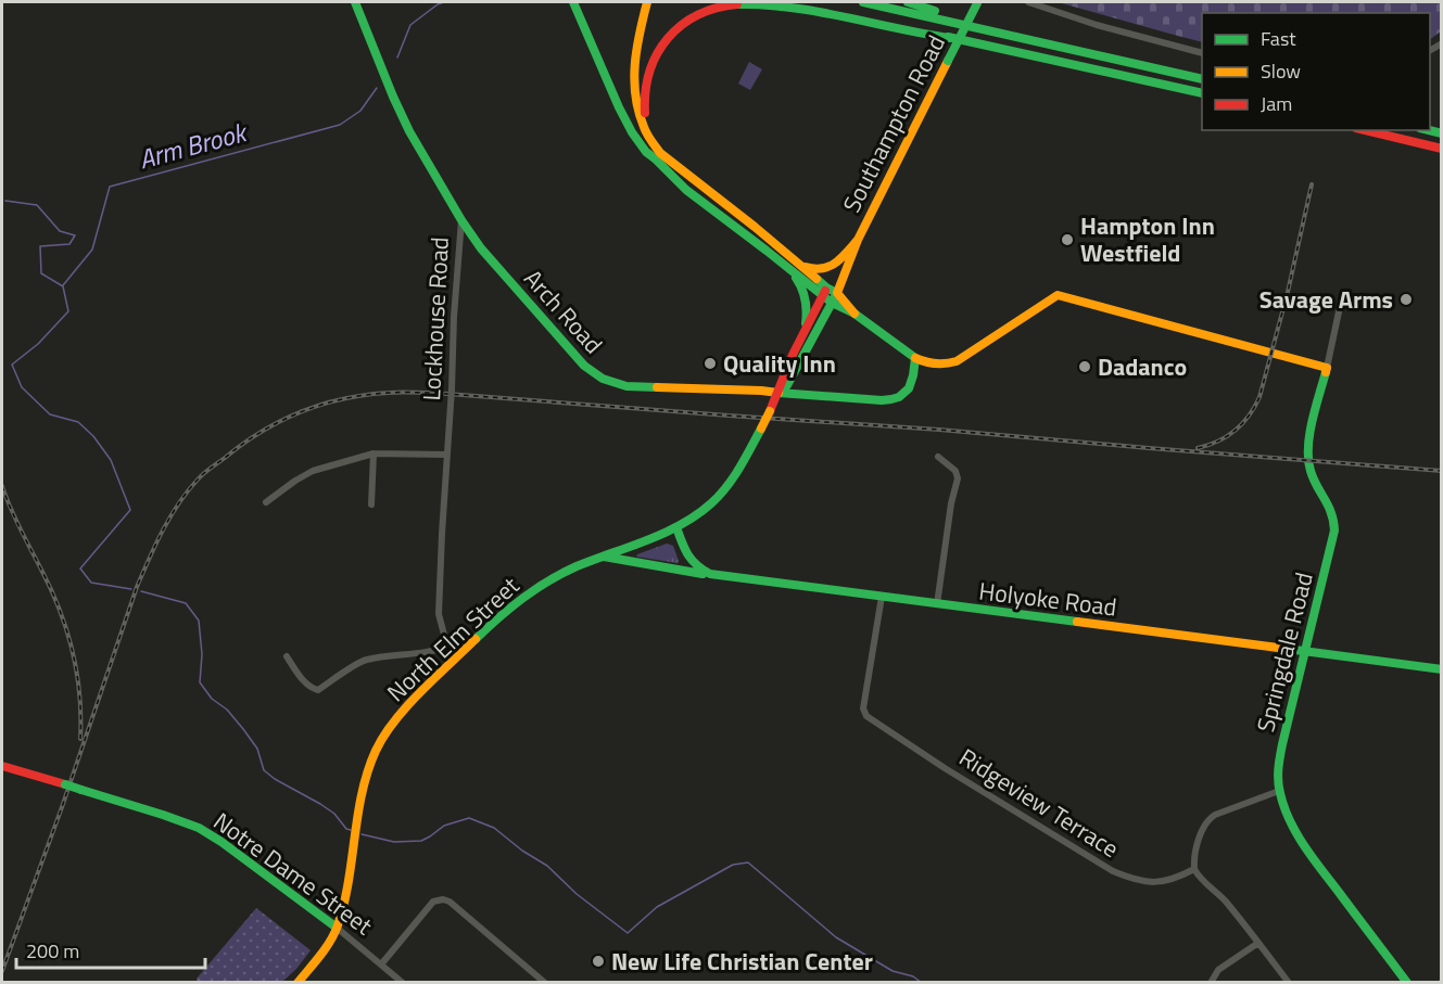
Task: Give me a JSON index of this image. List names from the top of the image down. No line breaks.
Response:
{"streets":{"main road":["Southampton Road","Arch Road","Lockhouse Road","Holyoke Road","North Elm Street","Springdale Road","Notre Dame Street"],"street":["Ridgeview Terrace"]},"crossings":[["Southampton Road","Arch Road"],["Southampton Road","North Elm Street"],["Arch Road","Lockhouse Road"],["Lockhouse Road","North Elm Street"],["Holyoke Road","North Elm Street"],["Holyoke Road","Springdale Road"],["Holyoke Road","Ridgeview Terrace"],["North Elm Street","Notre Dame Street"]],"water":["Arm Brook"],"places":["Hampton Inn Westfield","Savage Arms","Quality Inn","Dadanco","New Life Christian Center"],"legend":["Fast","Slow","Jam"],"scale_bar":"200 m"}
